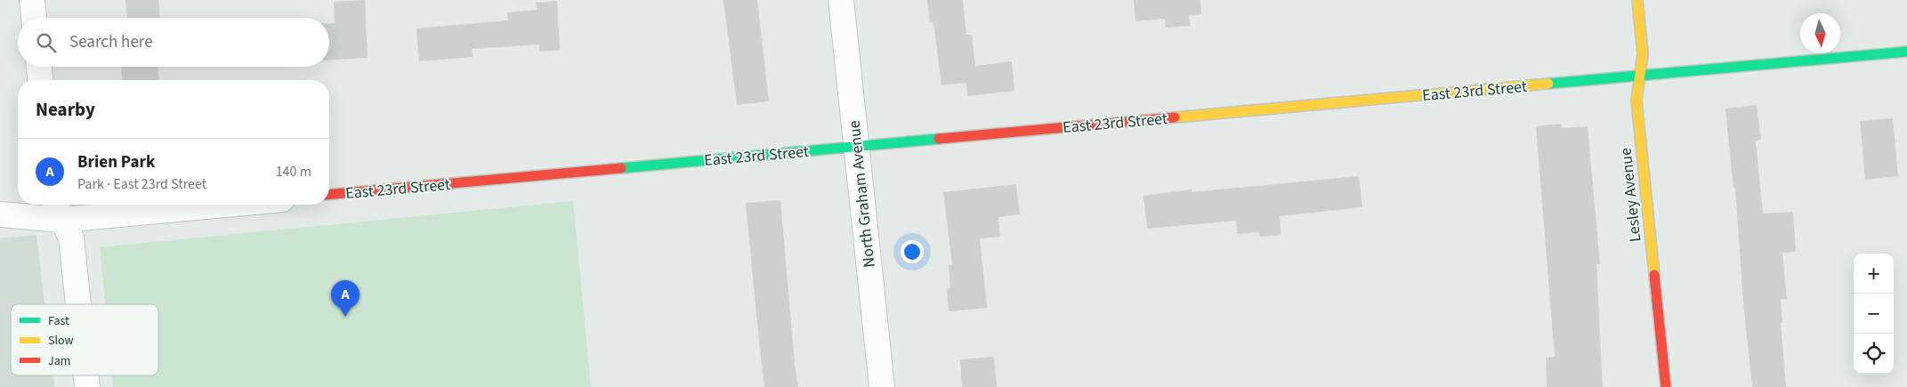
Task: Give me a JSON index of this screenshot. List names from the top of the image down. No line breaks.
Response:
{"streets":{"street":["East 23rd Street","North Graham Avenue","Lesley Avenue"]},"crossings":[["East 23rd Street","North Graham Avenue"],["East 23rd Street","Lesley Avenue"]],"legend":["Fast","Slow","Jam"],"north":"bottom","page":{"search":"Search here","heading":"Nearby","list":[{"mark":"A","name":"Brien Park","note":"Park · East 23rd Street","value":"140 m"}],"map_buttons":["+","−"],"pins":"A"}}
